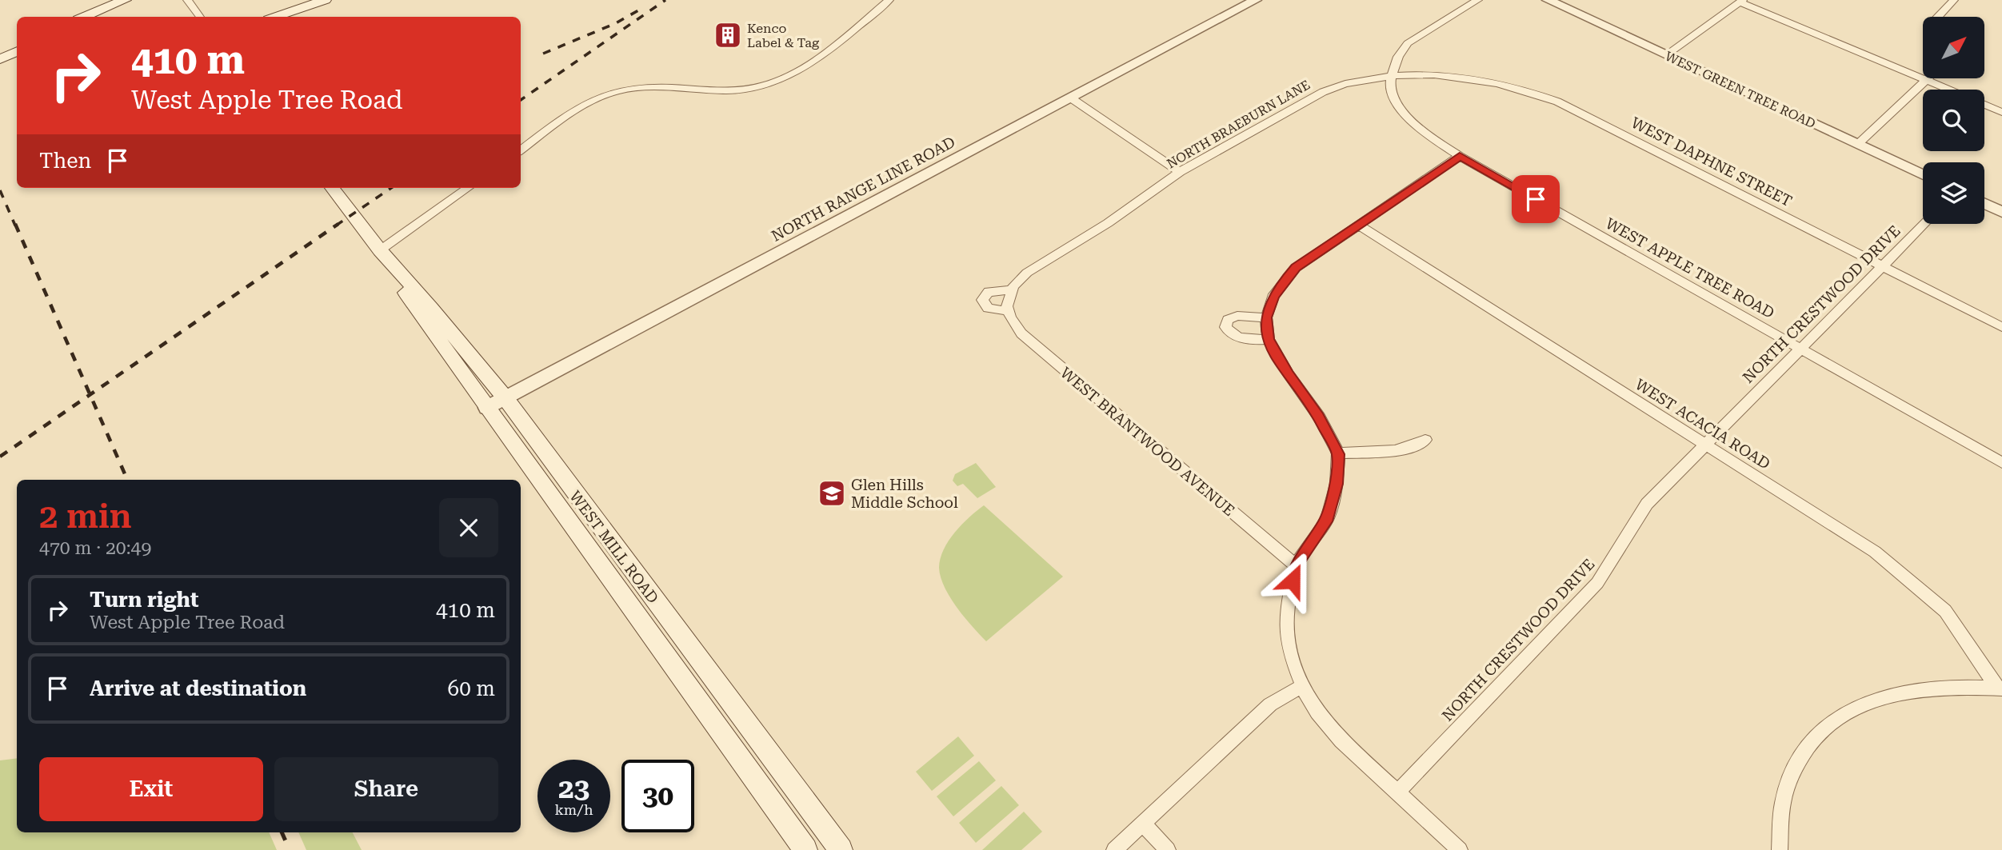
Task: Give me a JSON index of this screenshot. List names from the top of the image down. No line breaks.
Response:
{"streets":{"main road":["WEST MILL ROAD"],"street":["WEST GREEN TREE ROAD","NORTH BRAEBURN LANE","WEST DAPHNE STREET","NORTH RANGE LINE ROAD","WEST APPLE TREE ROAD","NORTH CRESTWOOD DRIVE","WEST ACACIA ROAD","WEST BRANTWOOD AVENUE"]},"crossings":[["NORTH BRAEBURN LANE","WEST DAPHNE STREET"],["NORTH BRAEBURN LANE","WEST APPLE TREE ROAD"],["WEST DAPHNE STREET","WEST APPLE TREE ROAD"],["WEST DAPHNE STREET","NORTH CRESTWOOD DRIVE"],["NORTH RANGE LINE ROAD","WEST MILL ROAD"],["WEST APPLE TREE ROAD","NORTH CRESTWOOD DRIVE"],["NORTH CRESTWOOD DRIVE","WEST ACACIA ROAD"]],"places":{"building":["Kenco Label & Tag"],"school or university":["Glen Hills Middle School"]},"north":"top right","page":{"turn":["410 m","West Apple Tree Road"],"then":"Then","heading":["2 min","470 m · 20:49"],"list":[{"name":"Turn right","note":"West Apple Tree Road","value":"410 m"},{"name":"Arrive at destination","value":"60 m"}],"buttons":["Exit","Share"],"speed":"23 km/h","limit":"30"}}
